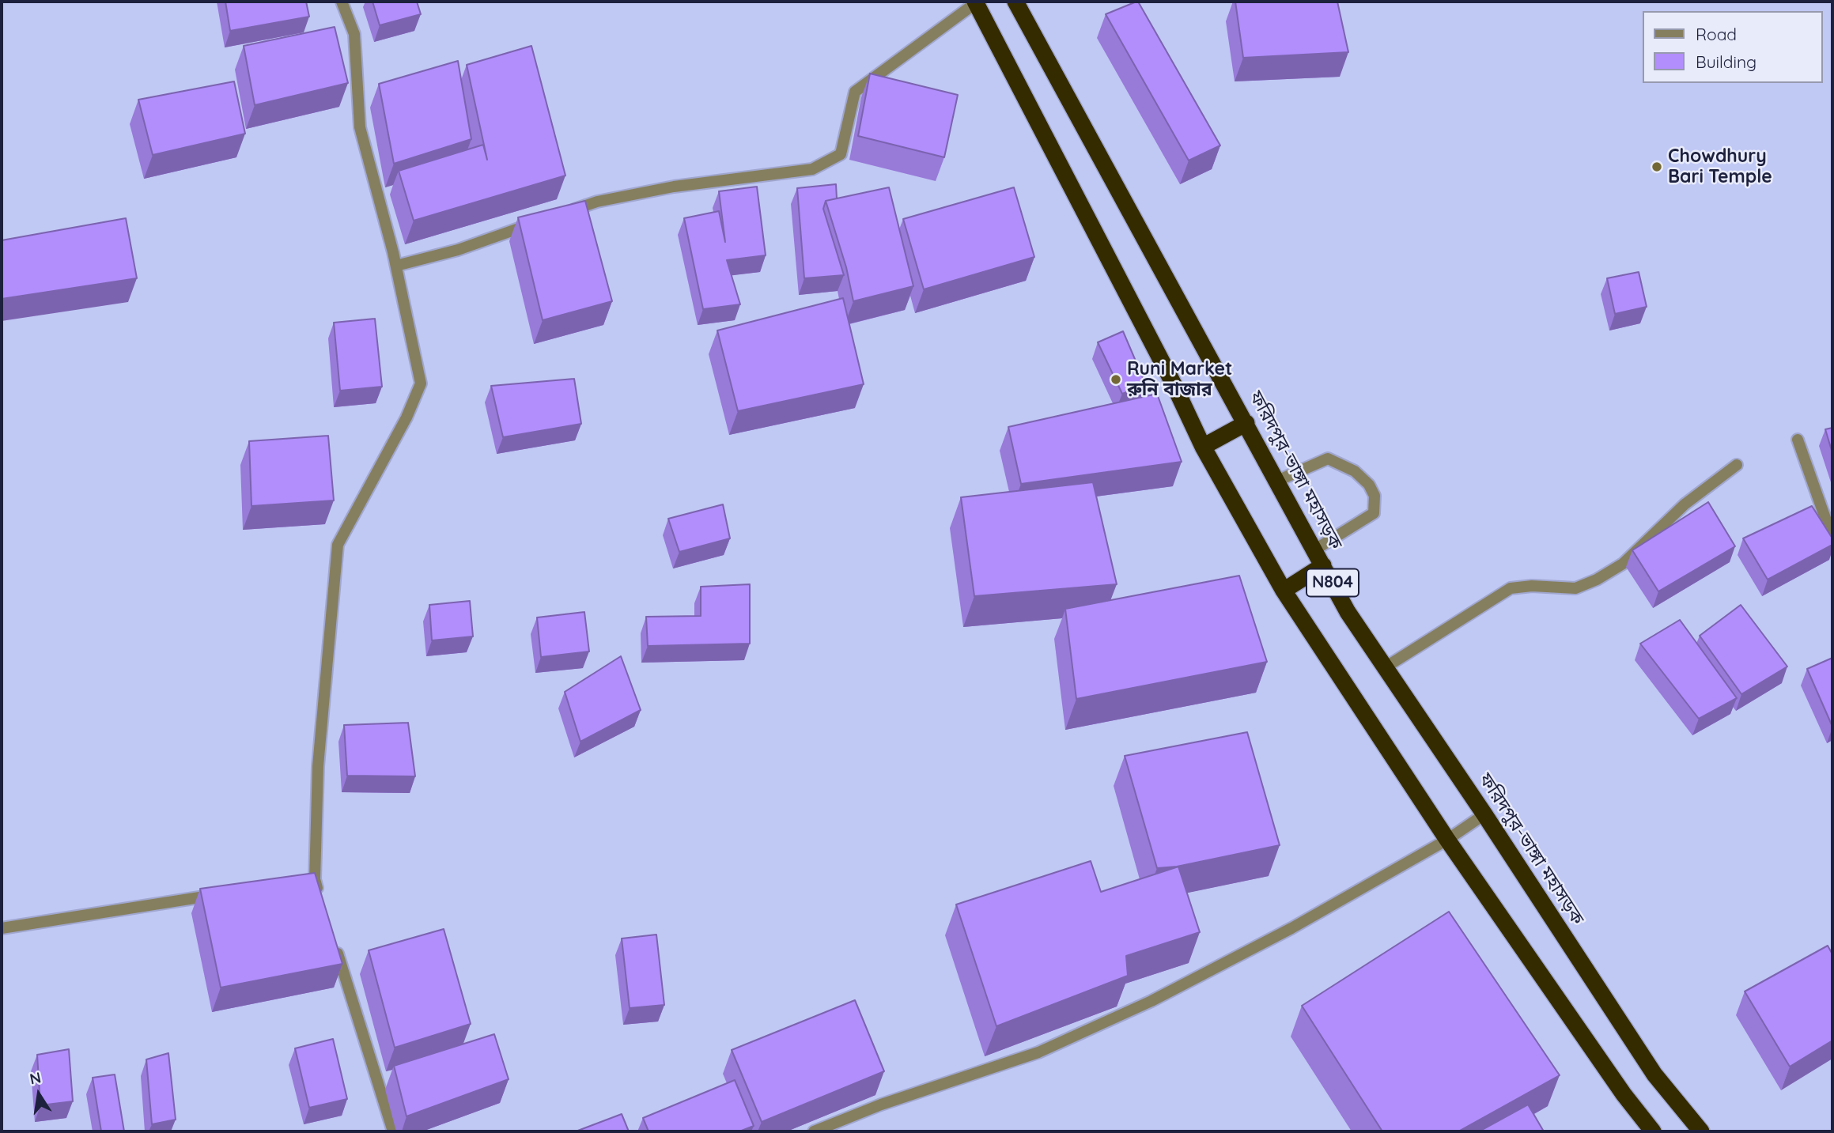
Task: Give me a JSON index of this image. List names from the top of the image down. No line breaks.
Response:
{"streets":{"highway":["ফরিদপুর-ভাঙ্গা মহাসড়ক","N804"]},"places":["Chowdhury Bari Temple","Runi Market রুনি বাজার"],"legend":["Road","Building"],"north":"top"}
